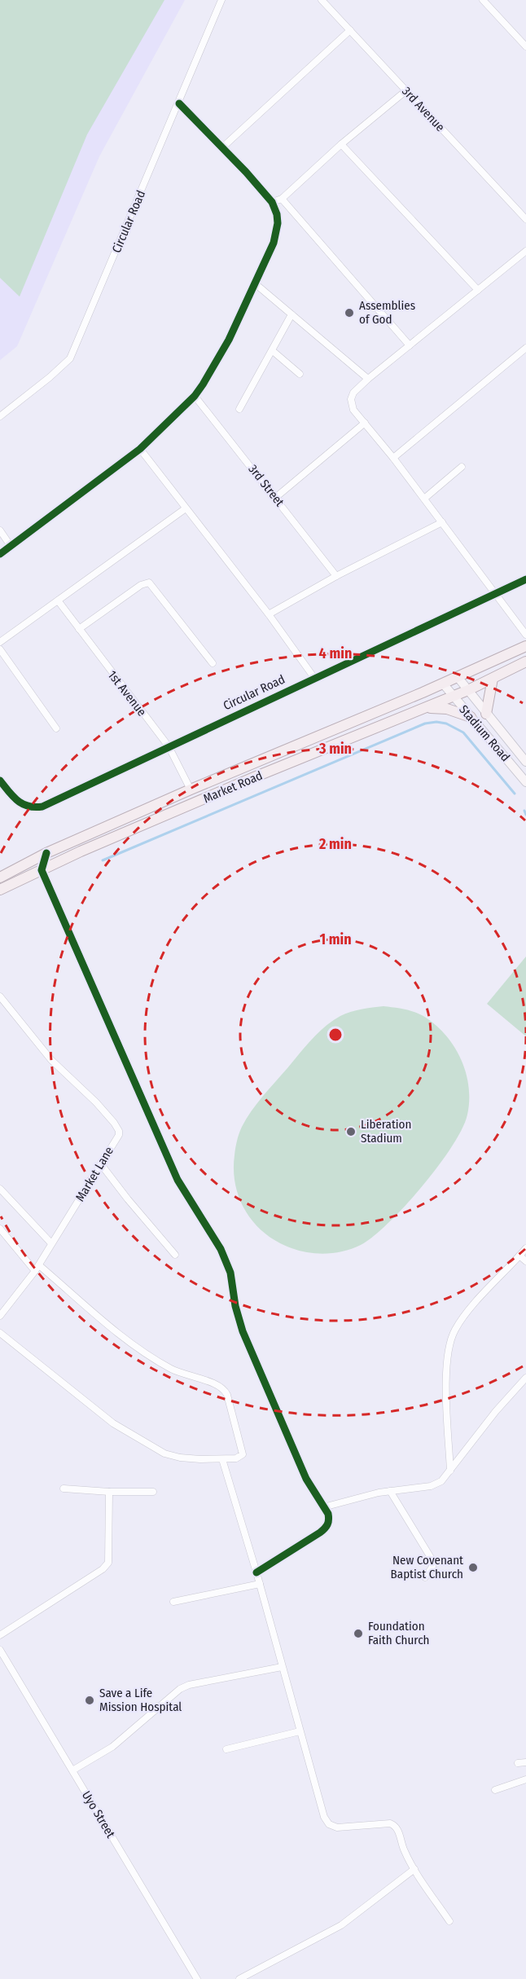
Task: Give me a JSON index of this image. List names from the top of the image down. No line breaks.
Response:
{"streets":{"main road":["Stadium Road","Market Road"],"street":["3rd Avenue","Circular Road","3rd Street","1st Avenue","Market Lane","Uyo Street"]},"crossings":[["Circular Road","1st Avenue"],["1st Avenue","Market Road"],["Stadium Road","Market Road"]],"places":["Assemblies of God","Liberation Stadium","New Covenant Baptist Church","Foundation Faith Church","Save a Life Mission Hospital"],"rings":["4 min","3 min","2 min","1 min"]}
